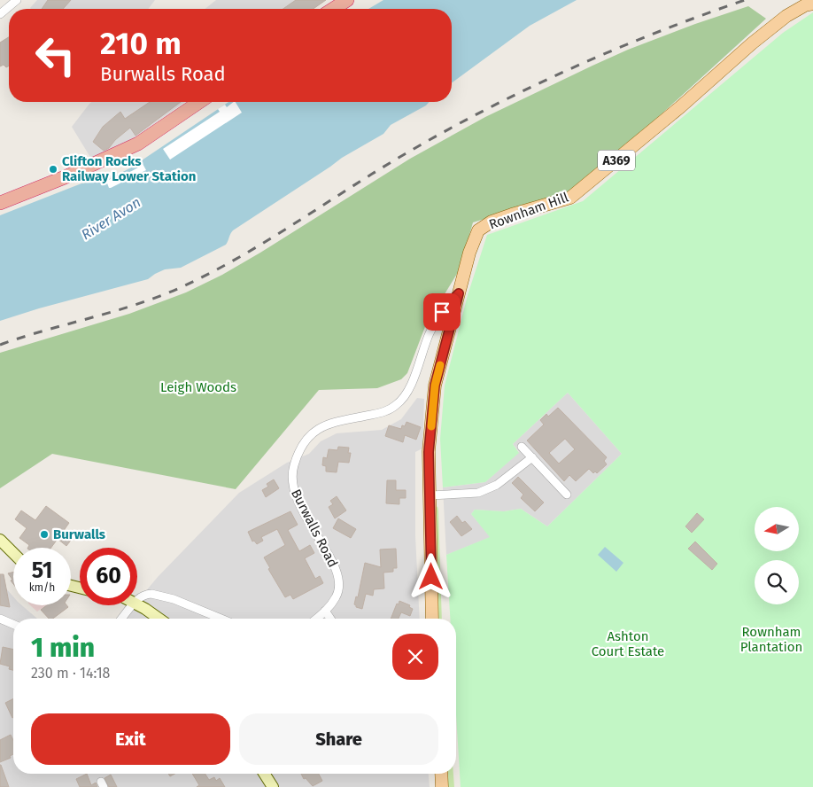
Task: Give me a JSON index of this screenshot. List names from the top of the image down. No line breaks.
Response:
{"streets":{"main road":["A369","Rownham Hill"],"street":["Burwalls Road"]},"crossings":[["Rownham Hill","Burwalls Road"]],"water":["River Avon"],"parks":["Leigh Woods","Rownham Plantation","Ashton Court Estate"],"places":["Clifton Rocks Railway Lower Station","Burwalls"],"north":"left","page":{"turn":["210 m","Burwalls Road"],"speed":"51 km/h","limit":"60","heading":["1 min","230 m · 14:18"],"buttons":["Exit","Share"]}}
